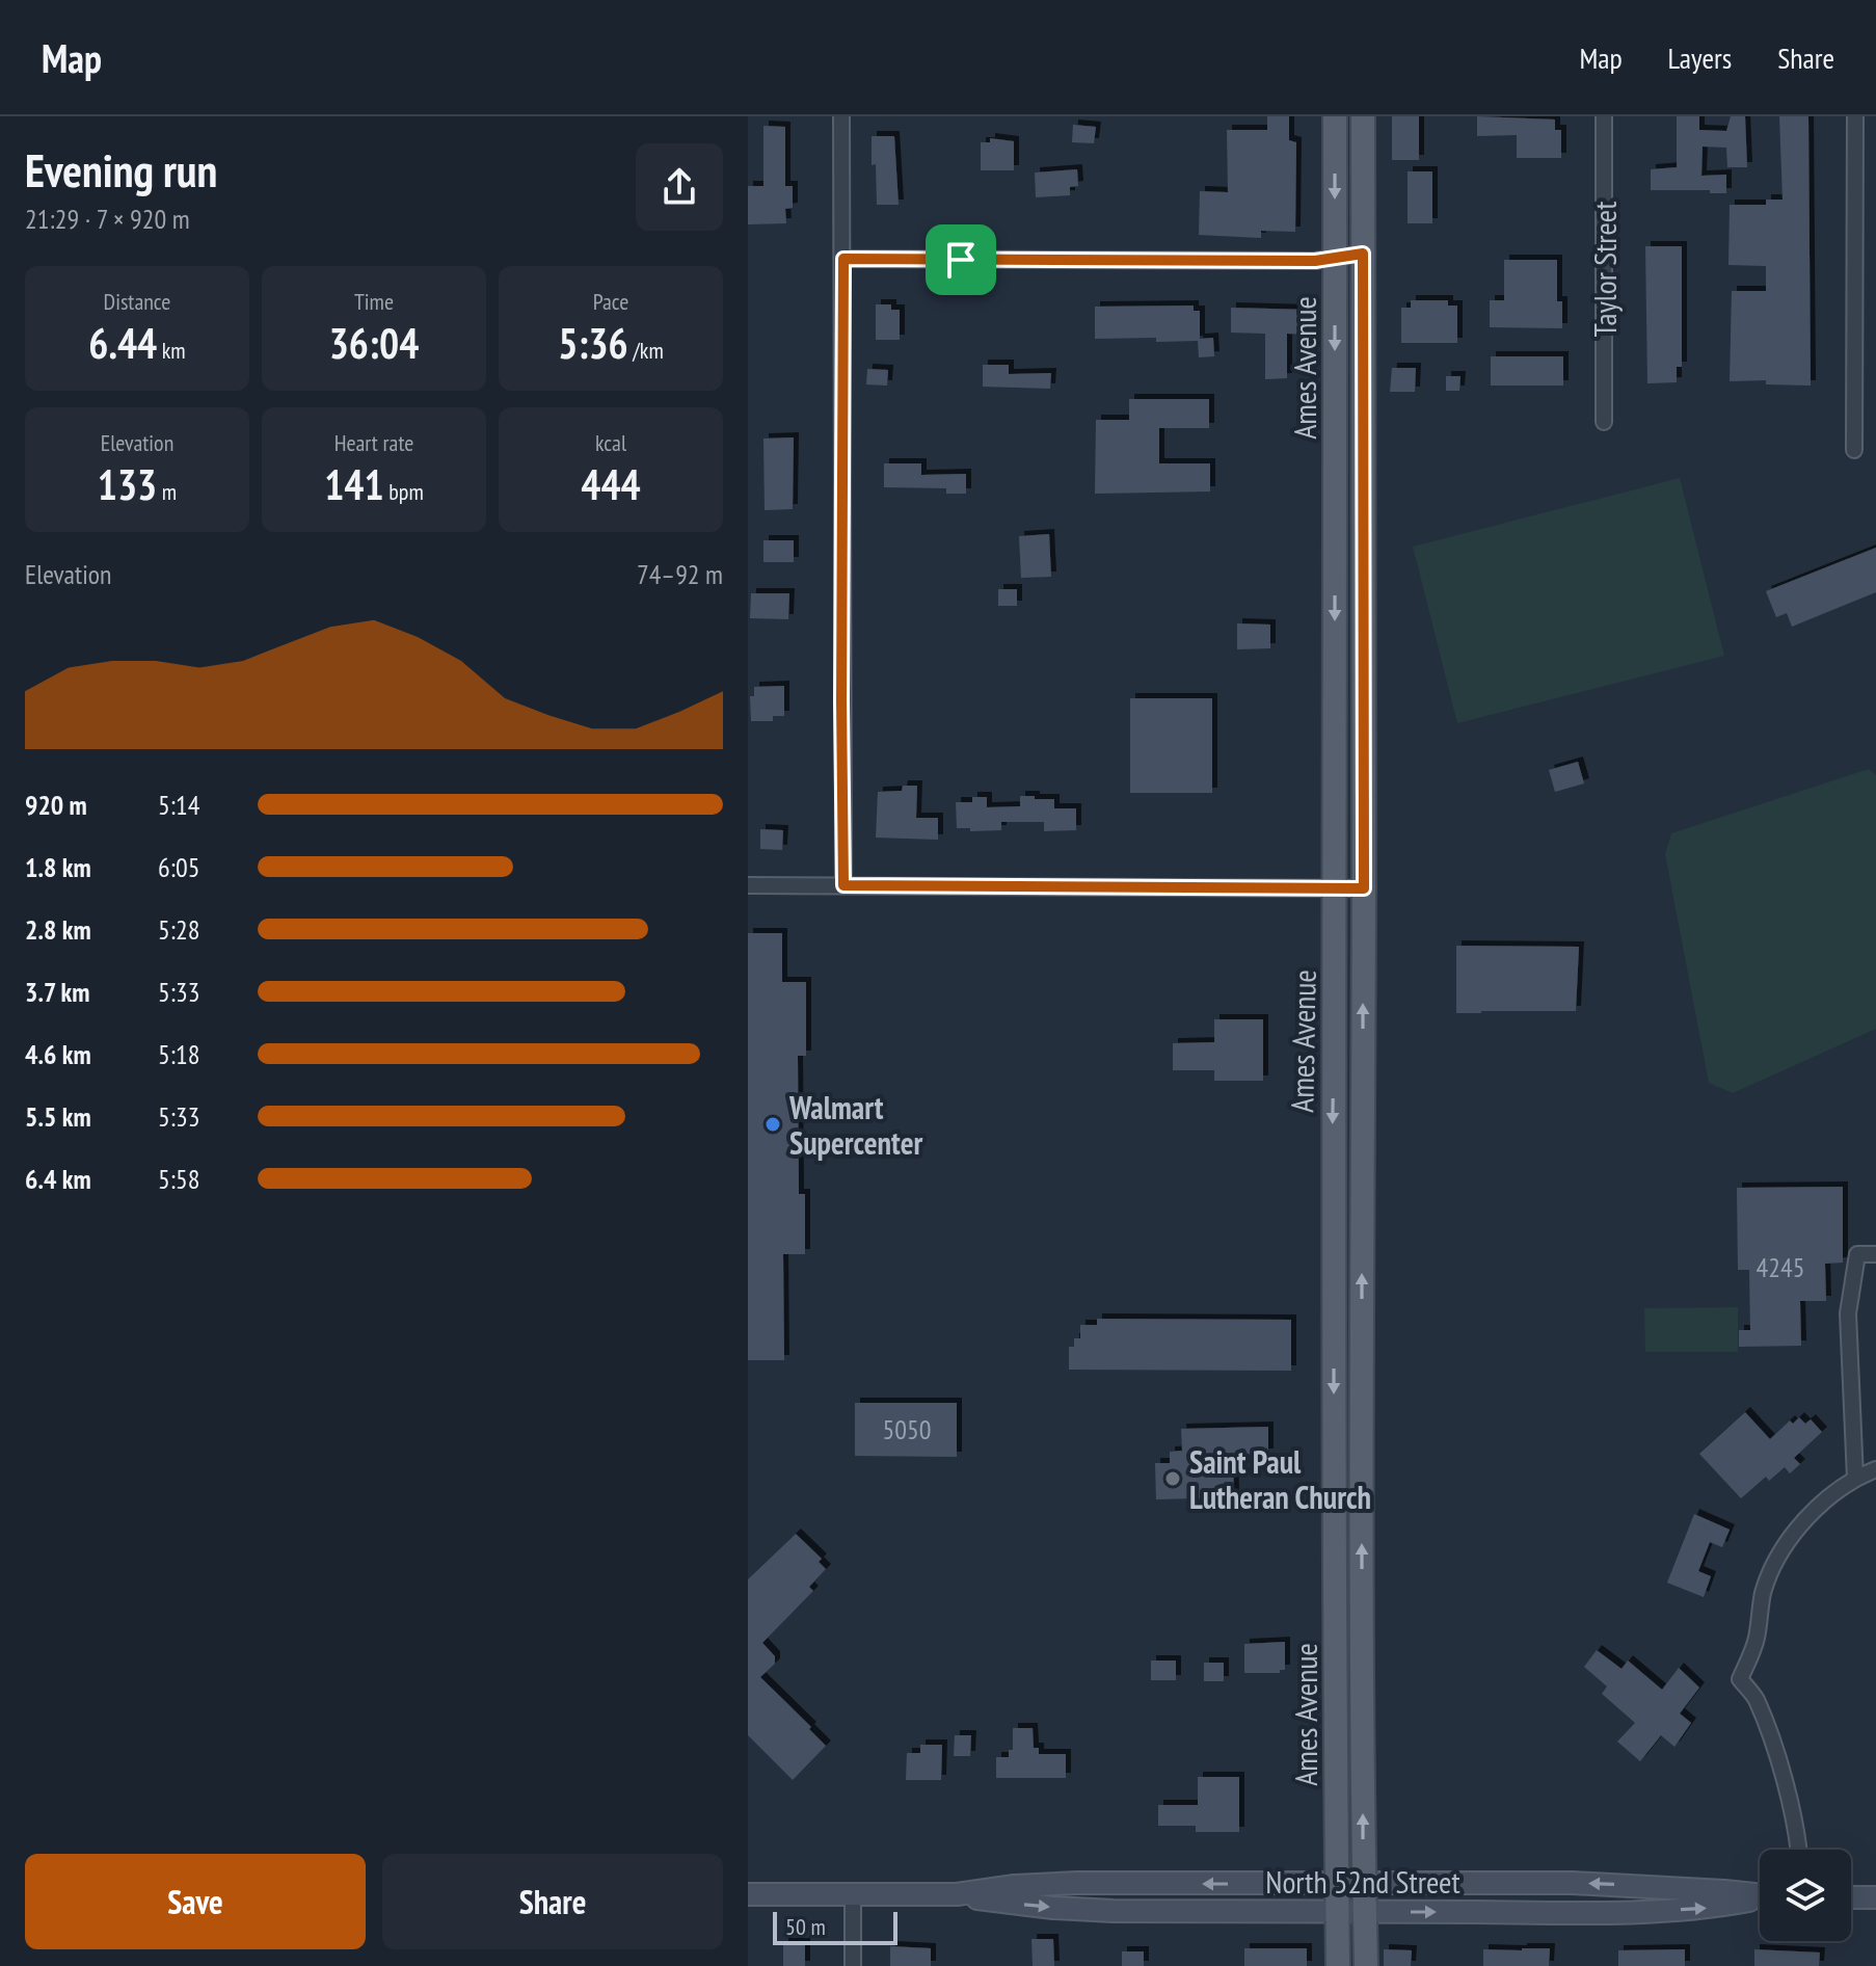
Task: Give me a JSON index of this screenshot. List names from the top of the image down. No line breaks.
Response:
{"streets":{"main road":["Ames Avenue","North 52nd Street"],"street":["Taylor Street"]},"crossings":[["Ames Avenue","North 52nd Street"]],"places":["Walmart Supercenter","Saint Paul Lutheran Church"],"house_numbers":["4245","5050"],"scale_bar":"50 m","page":{"header":"Map","nav":["Map","Layers","Share"],"heading":["Evening run","21:29 · 7 × 920 m"],"stats":[["Distance","6.44 km"],["Time","36:04"],["Pace","5:36 /km"],["Elevation","133 m"],["Heart rate","141 bpm"],["kcal","444"]],"chart":["Elevation","74–92 m"],"list":[{"name":"920 m","note":"5:14"},{"name":"1.8 km","note":"6:05"},{"name":"2.8 km","note":"5:28"},{"name":"3.7 km","note":"5:33"},{"name":"4.6 km","note":"5:18"},{"name":"5.5 km","note":"5:33"},{"name":"6.4 km","note":"5:58"}],"buttons":["Save","Share"],"scale":"50 m"}}
